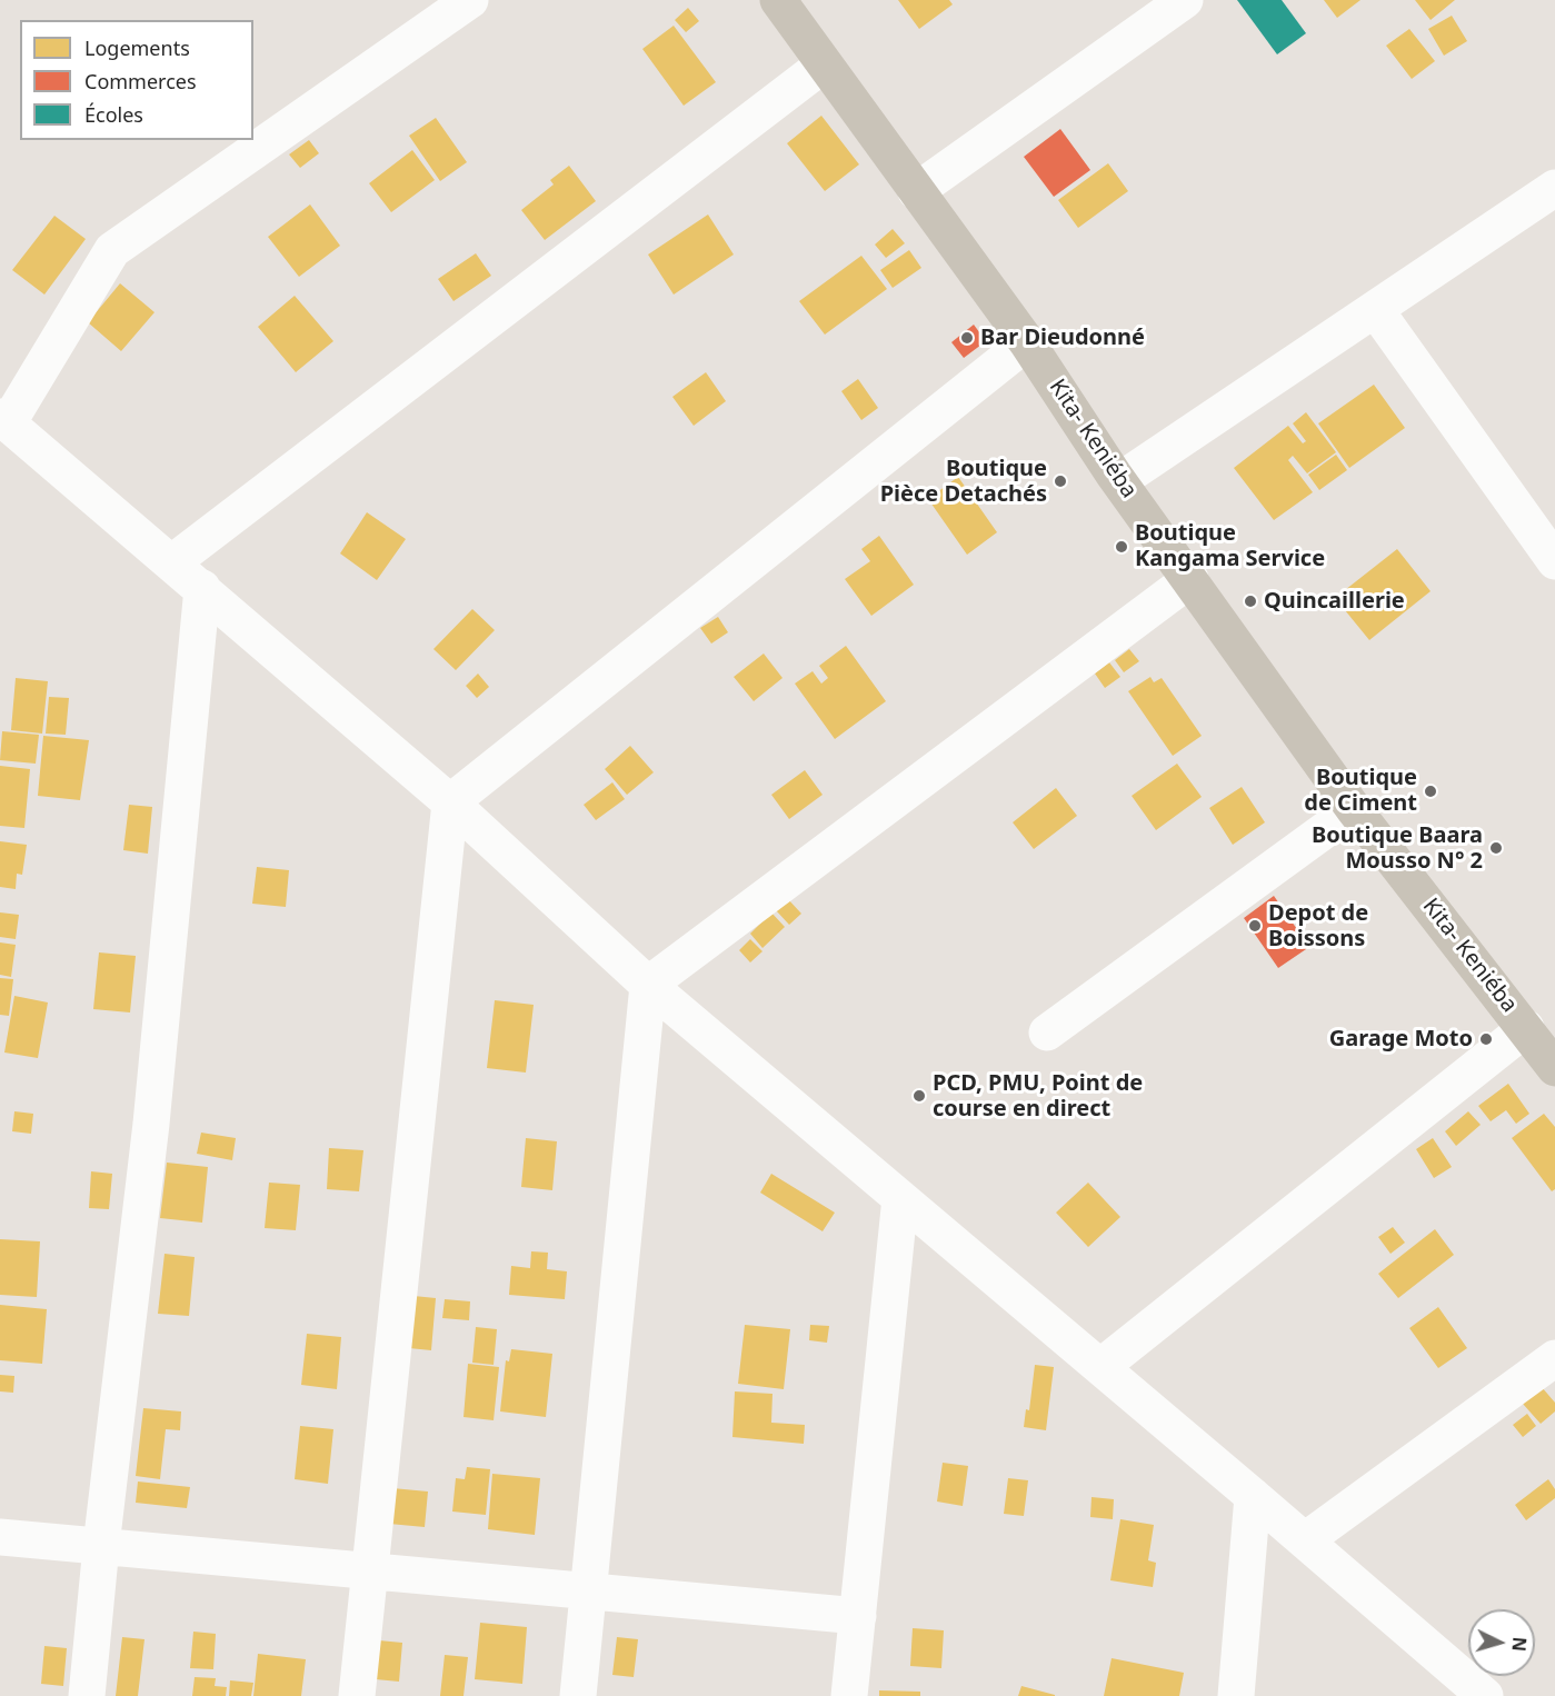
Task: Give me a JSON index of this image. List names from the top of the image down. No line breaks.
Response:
{"streets":{"main road":["Kita- Keniéba"]},"places":["Bar Dieudonné","Boutique Pièce Detachés","Boutique Kangama Service","Quincaillerie","Boutique de Ciment","Boutique Baara Mousso N° 2","Depot de Boissons","Garage Moto","PCD, PMU, Point de course en direct"],"legend":["Logements","Commerces","Écoles"],"north":"right"}
